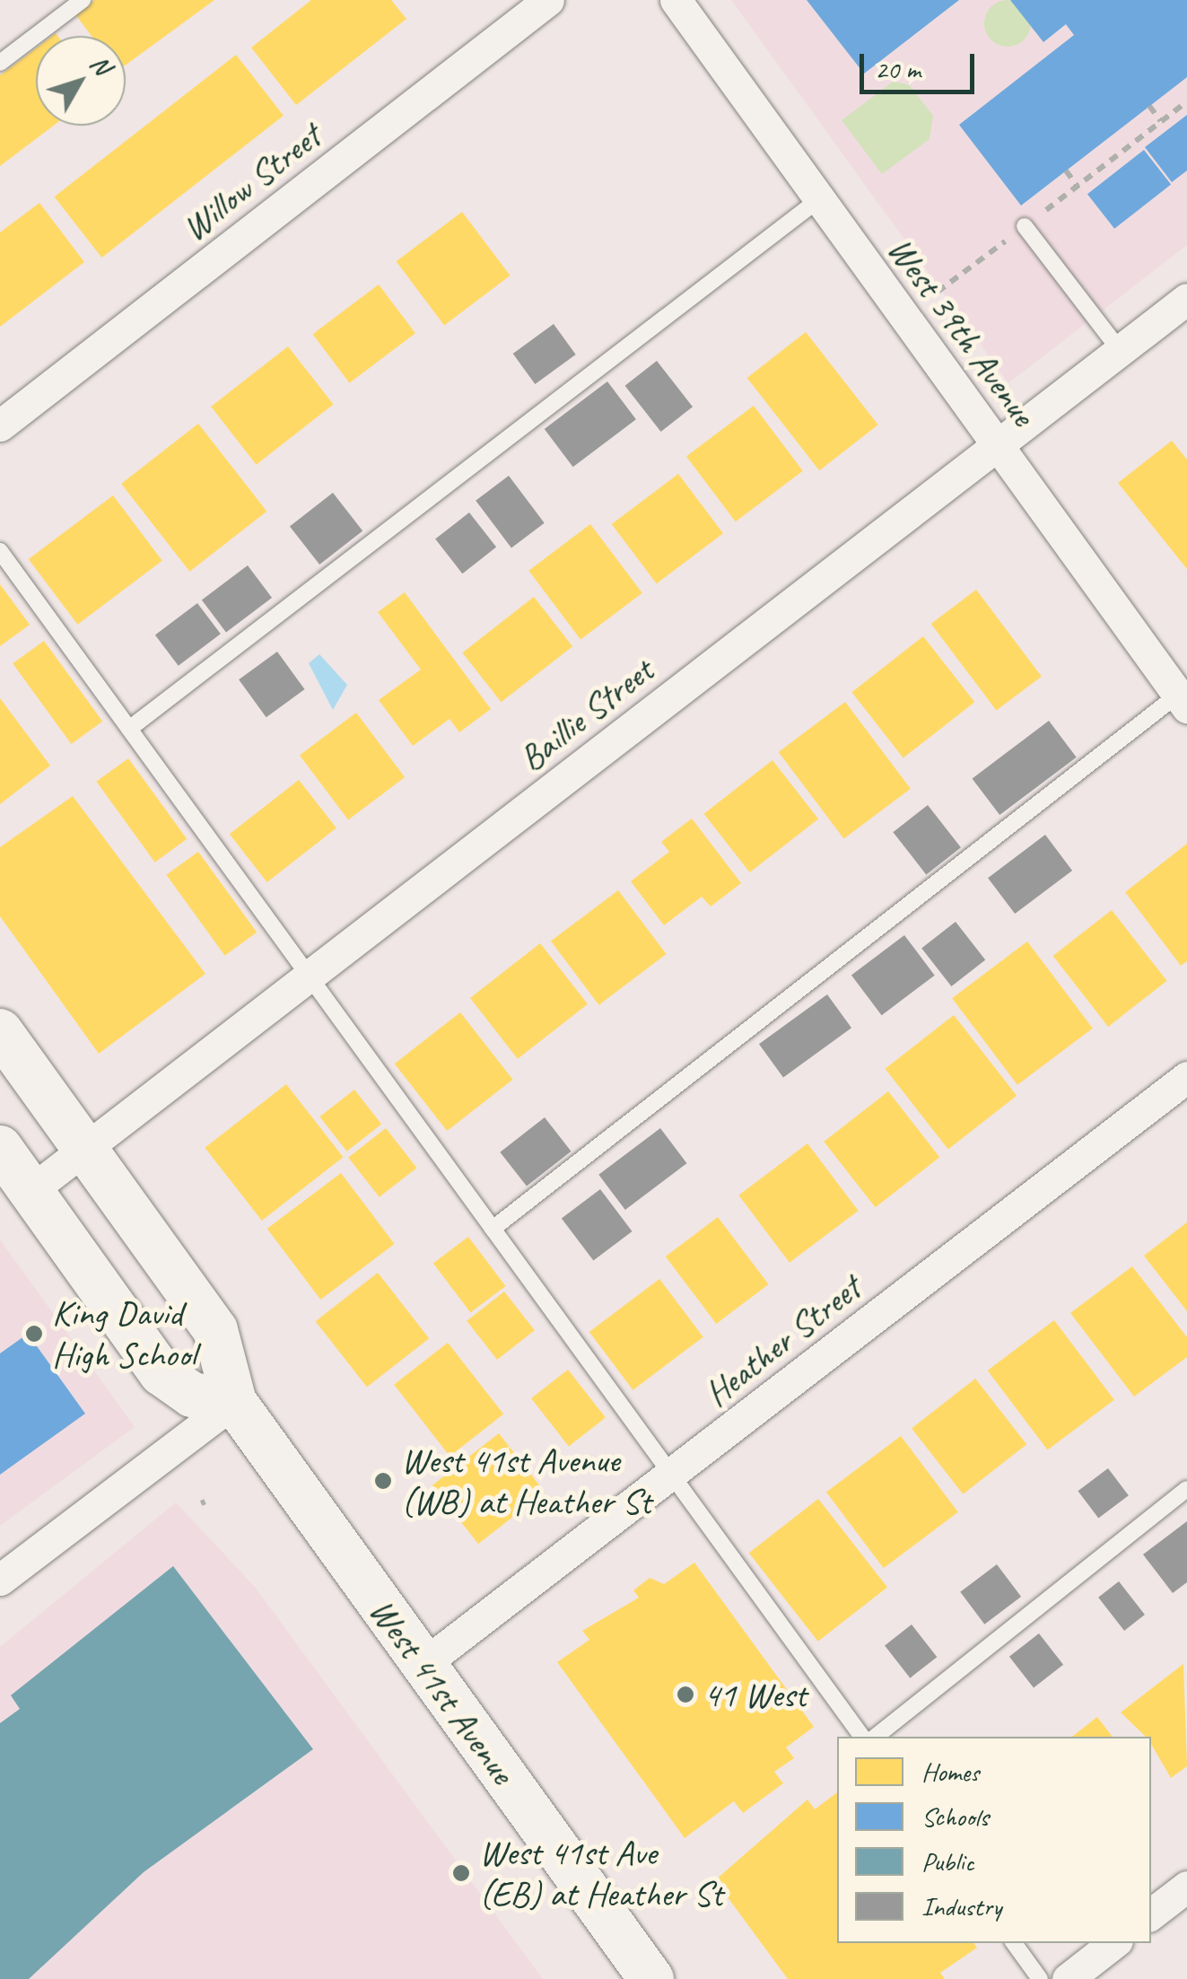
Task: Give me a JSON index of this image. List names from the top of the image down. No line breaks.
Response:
{"streets":{"main road":["West 41st Avenue"],"street":["Willow Street","West 39th Avenue","Baillie Street","Heather Street"]},"crossings":[["West 39th Avenue","Baillie Street"],["Baillie Street","West 41st Avenue"],["Heather Street","West 41st Avenue"]],"places":["King David High School","West 41st Avenue (WB) at Heather St","41 West","West 41st Ave (EB) at Heather St"],"legend":["Homes","Schools","Public","Industry"],"scale_bar":"20 m","north":"top right"}
